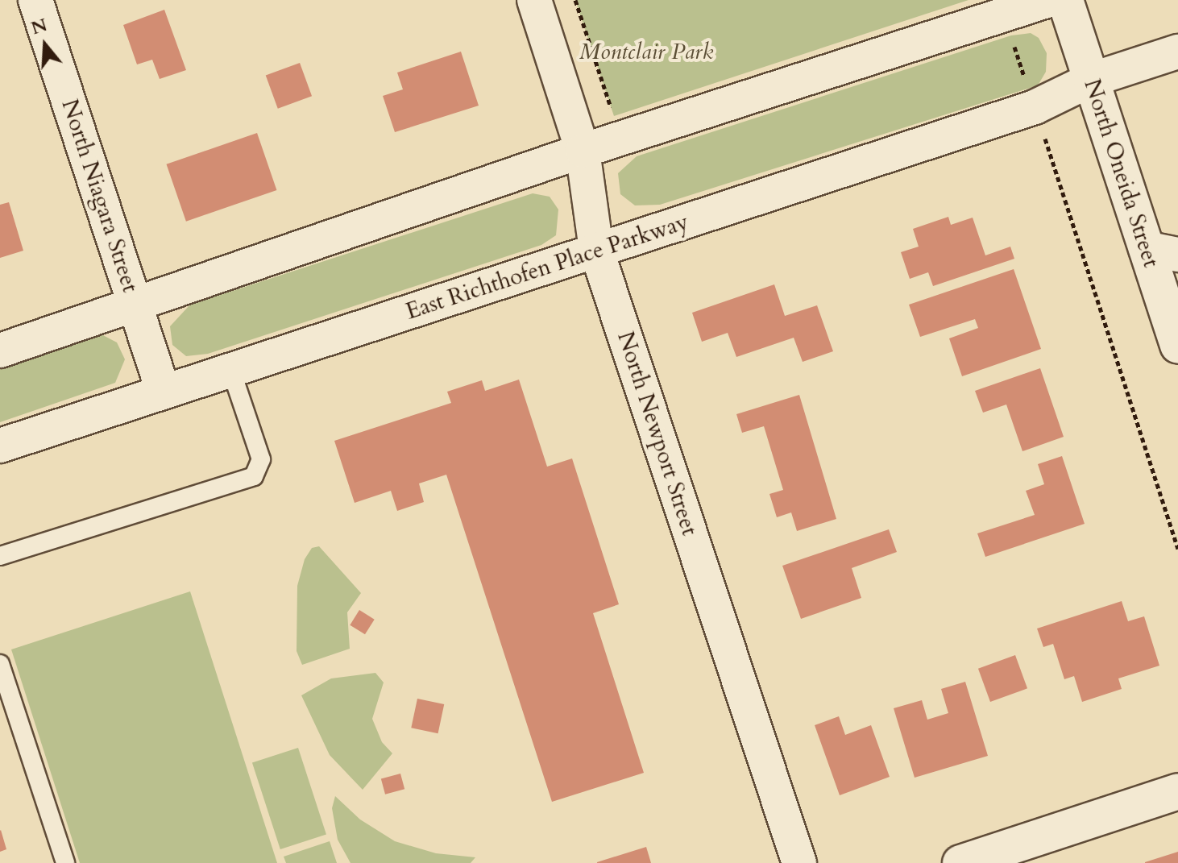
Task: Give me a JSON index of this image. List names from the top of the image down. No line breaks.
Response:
{"streets":{"street":["North Oneida Street","North Niagara Street","East Richthofen Place Parkway","North Newport Street"]},"crossings":[["North Oneida Street","East Richthofen Place Parkway"],["North Niagara Street","East Richthofen Place Parkway"],["East Richthofen Place Parkway","North Newport Street"]],"parks":["Montclair Park"],"north":"top"}
